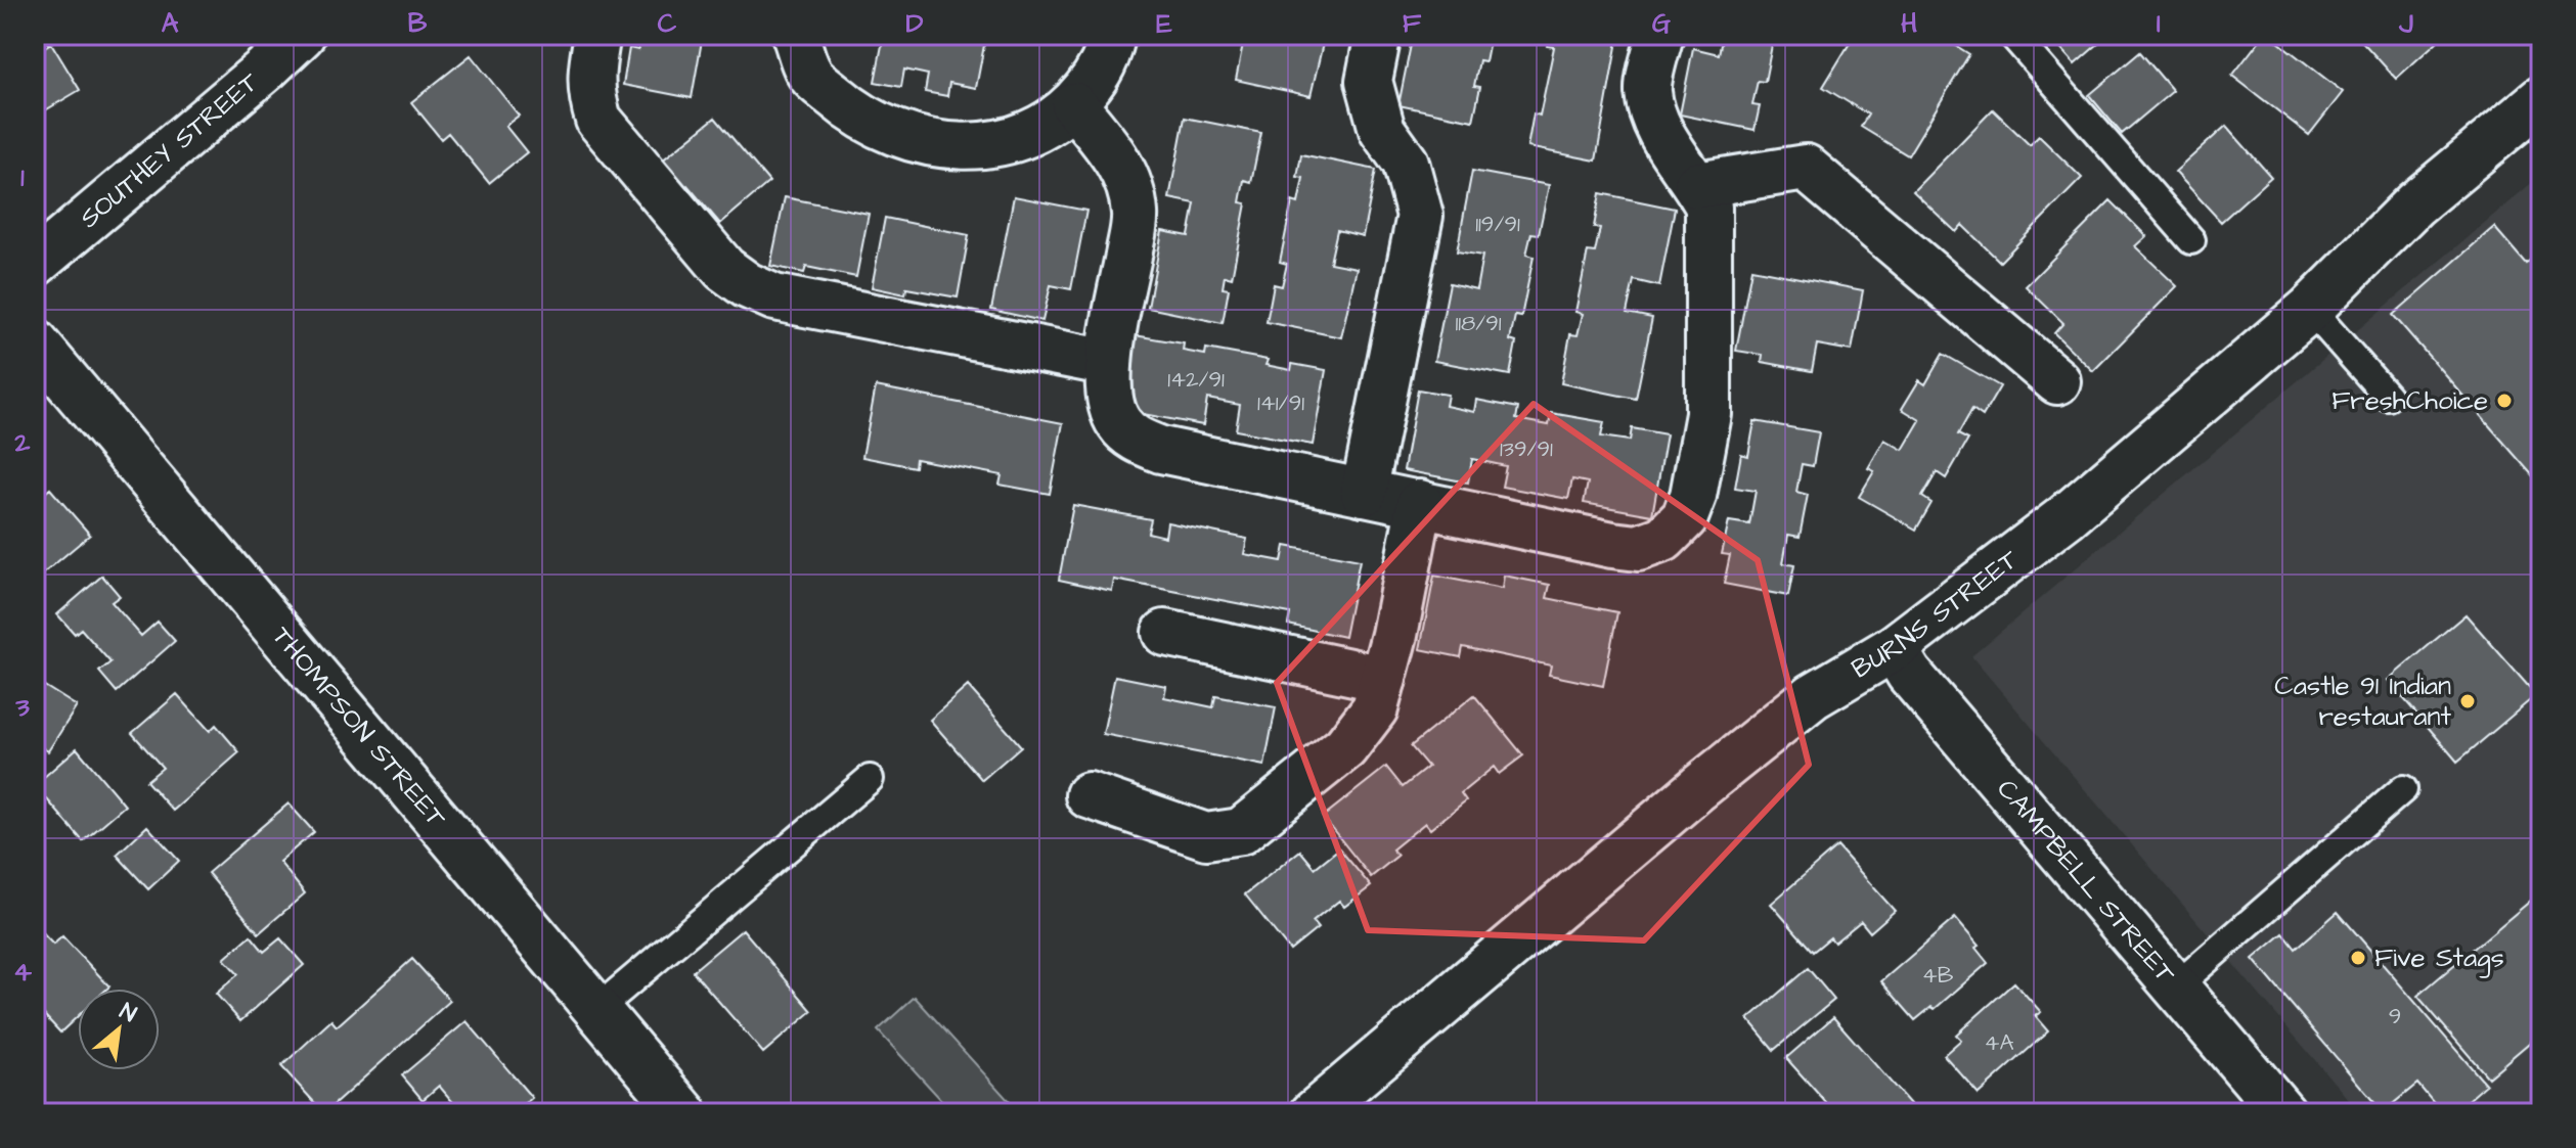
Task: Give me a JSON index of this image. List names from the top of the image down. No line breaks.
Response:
{"streets":{"street":["SOUTHEY STREET","BURNS STREET","THOMPSON STREET","CAMPBELL STREET"]},"crossings":[["BURNS STREET","CAMPBELL STREET"]],"places":["FreshChoice","Castle 91 Indian restaurant","Five Stags"],"house_numbers":["119/91","118/91","142/91","141/91","139/91","4B","9","4A"],"north":"top right","grid":{"columns":["A","B","C","D","E","F","G","H","I","J"],"rows":["1","2","3","4"]}}
